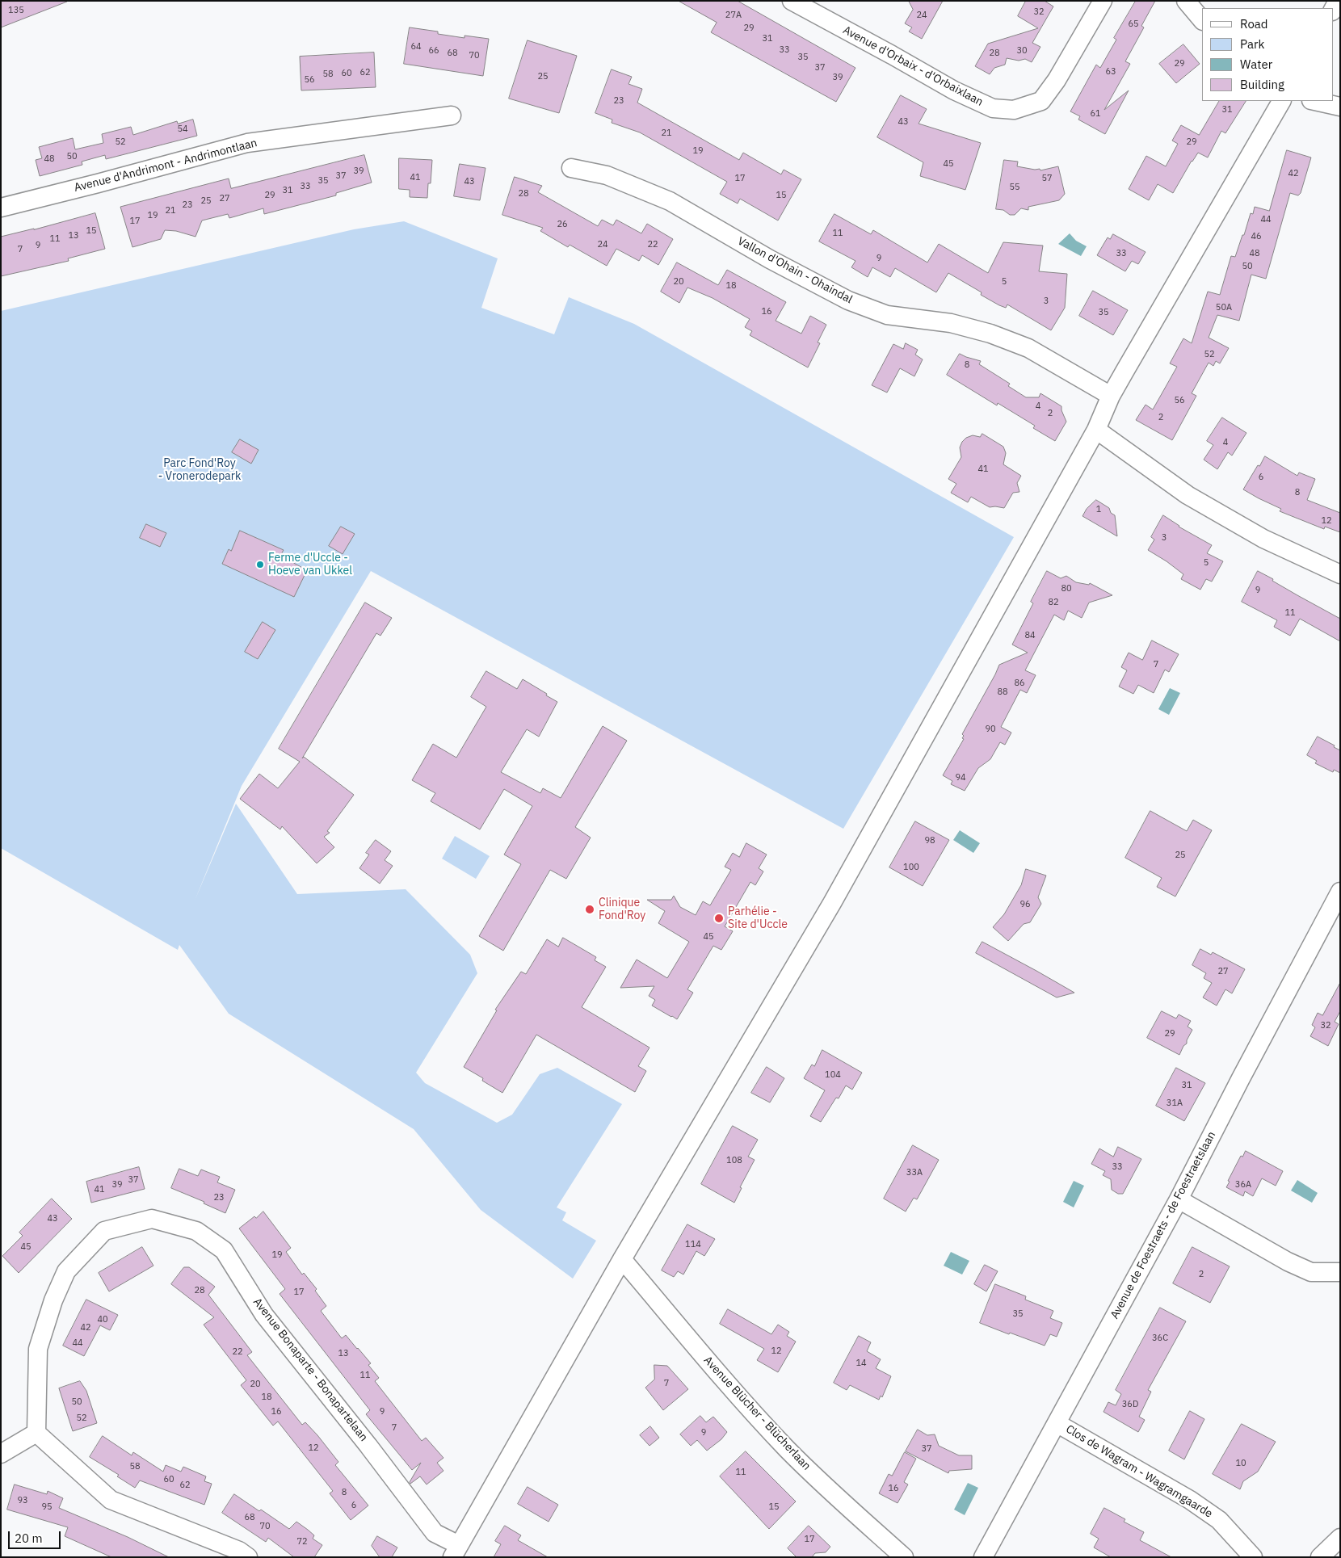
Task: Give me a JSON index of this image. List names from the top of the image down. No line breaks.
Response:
{"streets":{"street":["Avenue d'Orbaix - d'Orbaixlaan","Avenue d'Andrimont - Andrimontlaan","Vallon d'Ohain - Ohaindal","Avenue de Foestraets - de Foestraetslaan","Avenue Bonaparte - Bonapartelaan","Avenue Blücher - Blücherlaan","Clos de Wagram - Wagramgaarde"]},"crossings":[["Avenue de Foestraets - de Foestraetslaan","Clos de Wagram - Wagramgaarde"]],"parks":["Parc Fond'Roy - Vronerodepark"],"places":["Ferme d'Uccle - Hoeve van Ukkel","Clinique Fond'Roy","Parhélie - Site d'Uccle"],"house_numbers":["135","32","27A","24","65","29","31","64","33","66","30","68","28","70","35","29","37","63","62","60","58","25","39","56","23","31","61","43","54","21","52","29","19","50","48","45","39","42","37","41","17","57","35","43","33","55","31","28","29","15","27","25","23","21","19","44","17","26","15","11","13","46","11","24","22","9","7","33","48","9","50","20","5","18","3","50A","16","35","52","8","56","4","2","2","4","41","6","8","1","12","3","5","80","9","82","11","84","7","86","88","90","94","98","25","100","96","45","27","32","29","104","31","31A","108","33","33A","37","39","36A","41","23","43","114","45","19","2","28","17","35","40","42","36C","44","12","22","13","14","11","7","20","18","50","36D","16","9","52","7","9","12","37","10","58","11","60","62","16","8","93","6","95","15","68","70","17","72"],"legend":["Road","Park","Water","Building"],"scale_bar":"20 m"}
